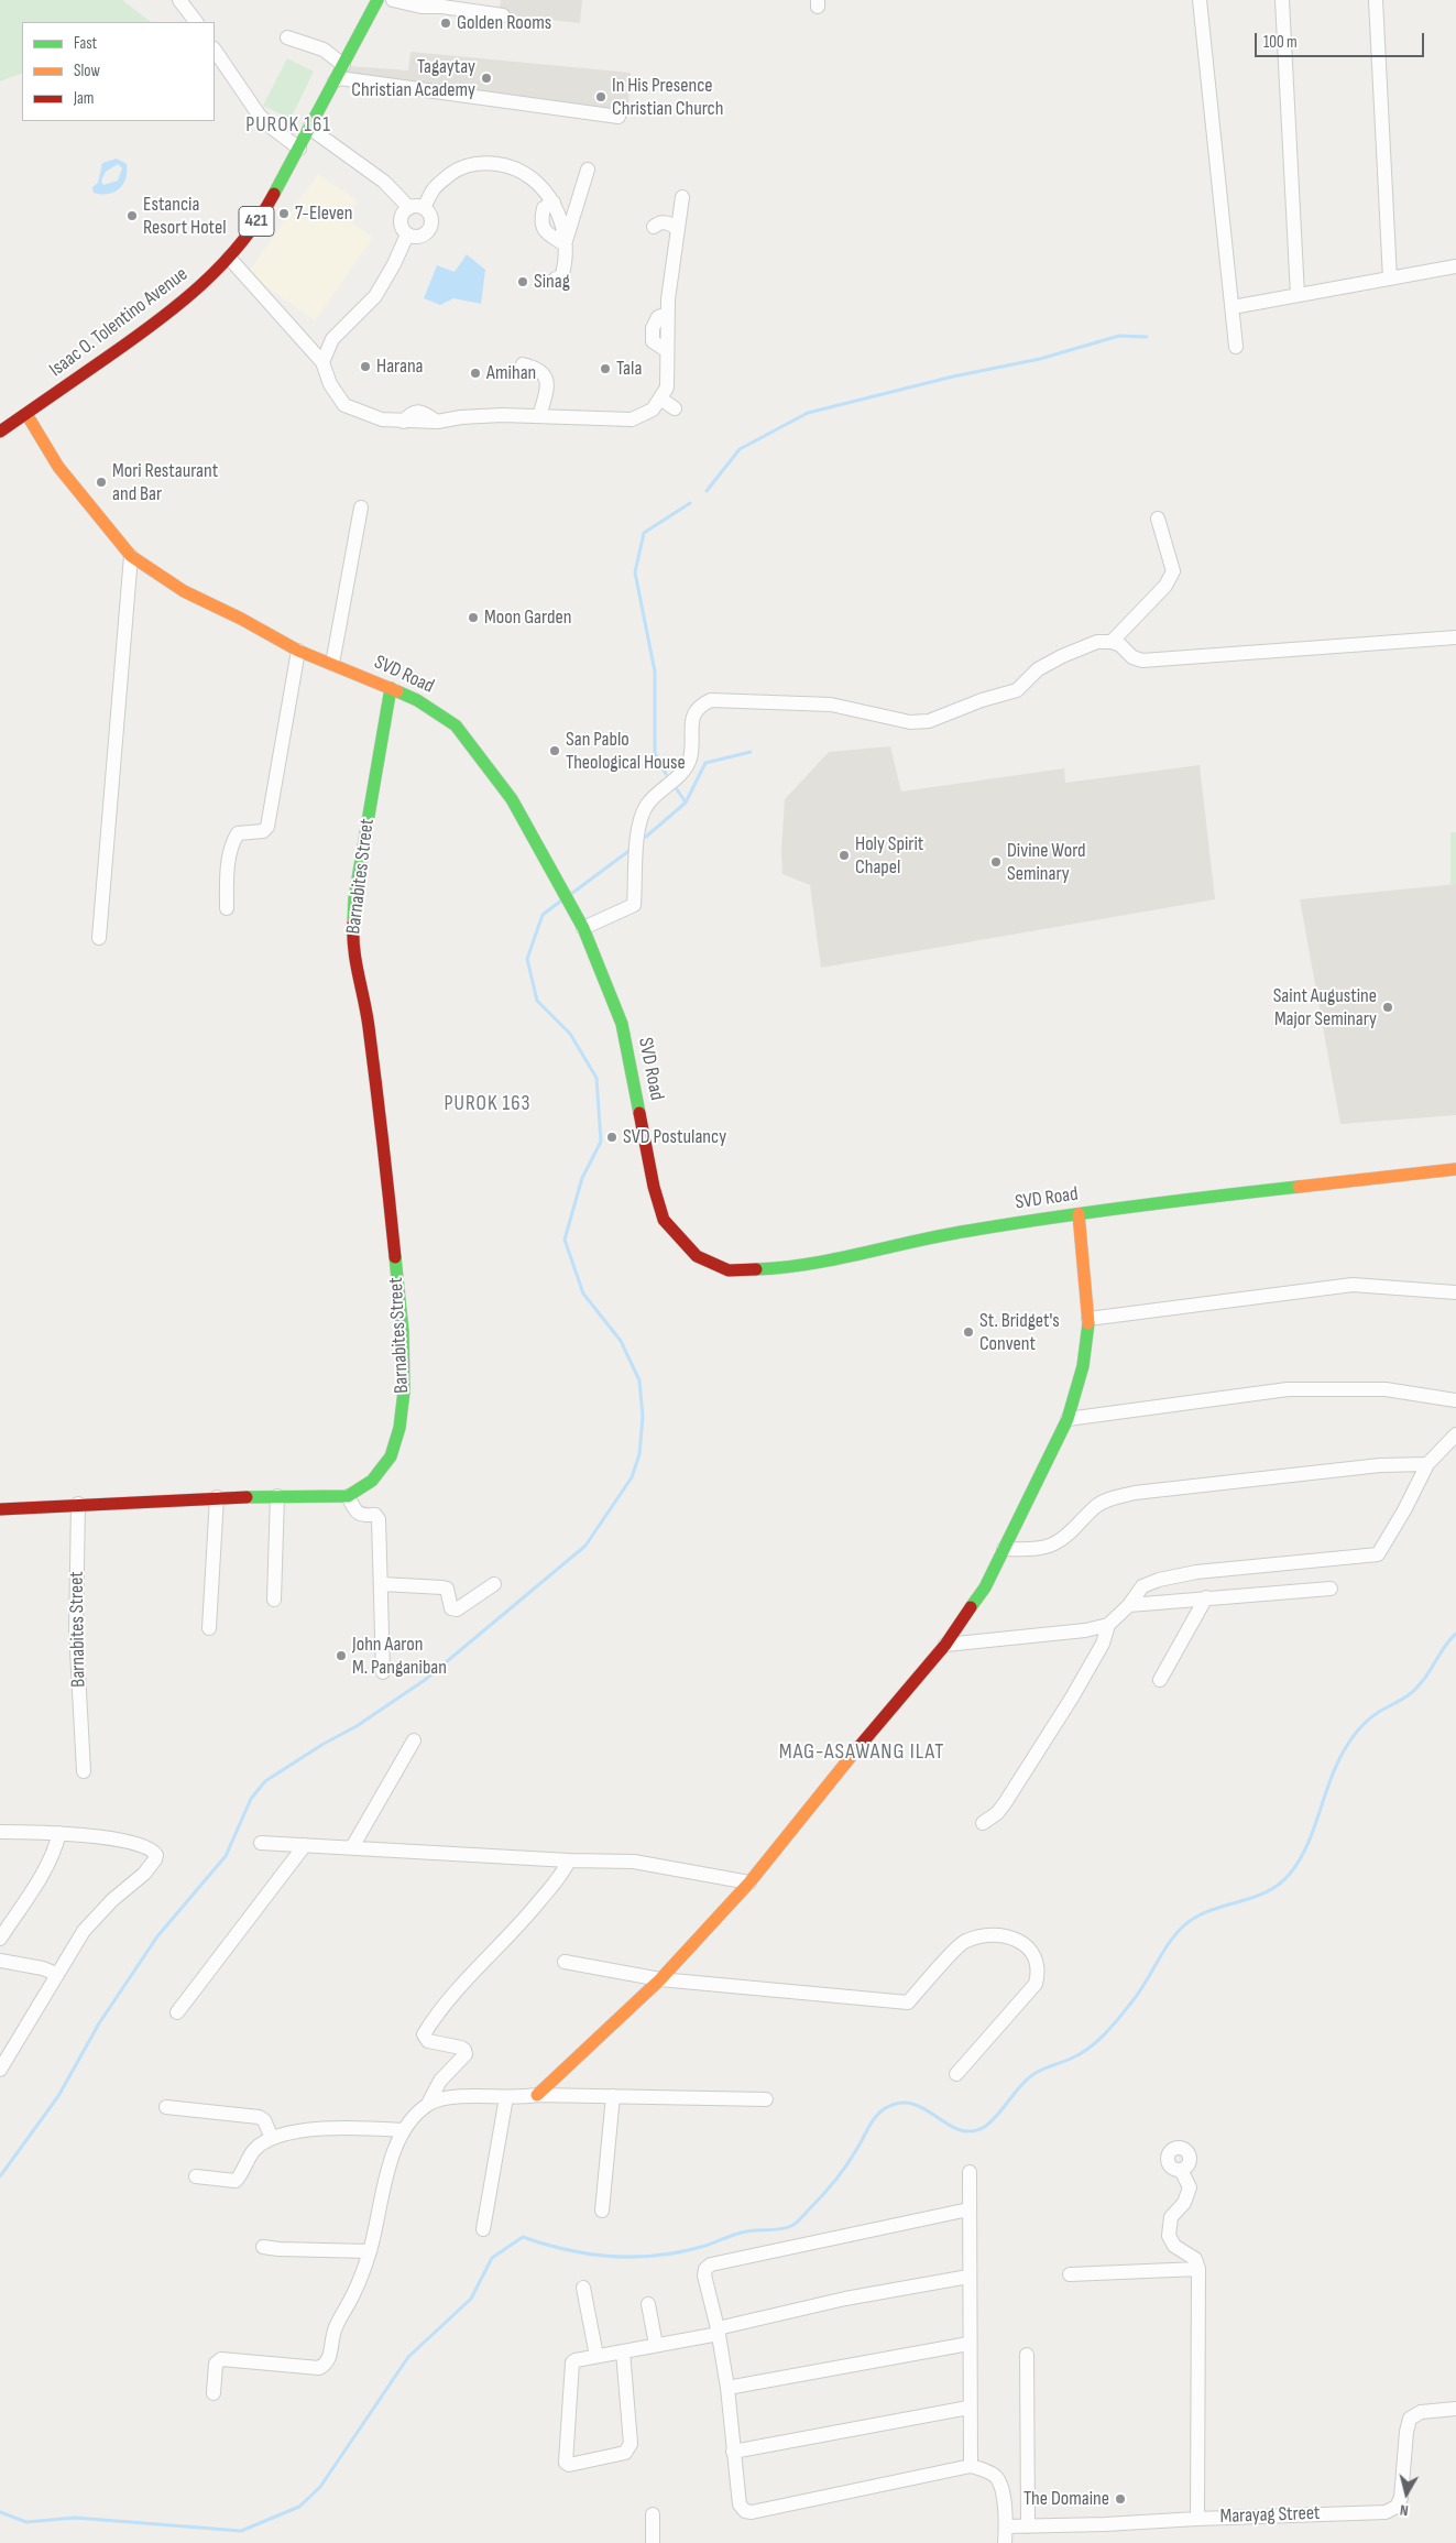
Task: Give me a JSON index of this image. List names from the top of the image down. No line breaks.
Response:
{"streets":{"main road":["421","Isaac O. Tolentino Avenue","SVD Road","Barnabites Street"],"street":["Marayag Street"]},"crossings":[["Isaac O. Tolentino Avenue","SVD Road"],["SVD Road","Barnabites Street"]],"districts":["PUROK 161","PUROK 163","MAG-ASAWANG ILAT"],"places":["Golden Rooms","Tagaytay Christian Academy","In His Presence Christian Church","7-Eleven","Estancia Resort Hotel","Sinag","Harana","Tala","Amihan","Mori Restaurant and Bar","Moon Garden","San Pablo Theological House","Holy Spirit Chapel","Divine Word Seminary","Saint Augustine Major Seminary","SVD Postulancy","St. Bridget's Convent","John Aaron M. Panganiban","The Domaine"],"legend":["Fast","Slow","Jam"],"scale_bar":"100 m","north":"bottom"}
